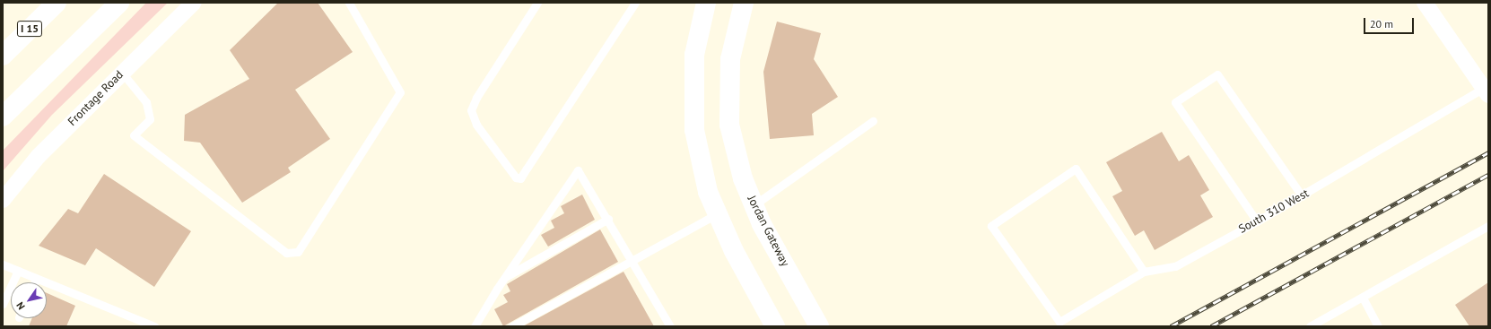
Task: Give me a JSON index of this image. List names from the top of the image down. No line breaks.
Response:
{"streets":{"main road":["I 15","Jordan Gateway"],"street":["Frontage Road"],"lane":["South 310 West"]},"scale_bar":"20 m","north":"bottom left"}
